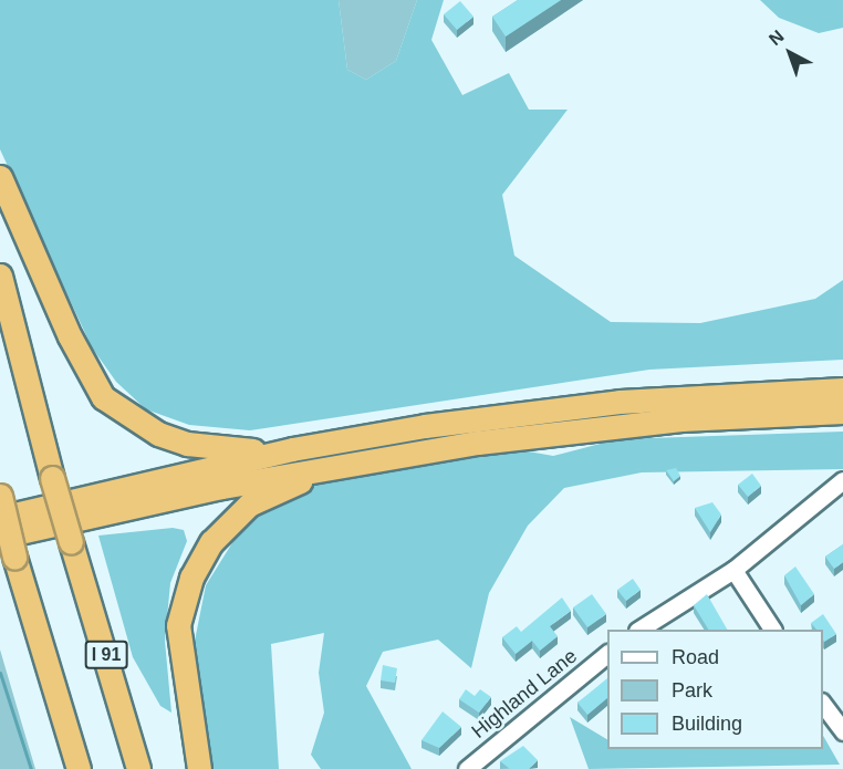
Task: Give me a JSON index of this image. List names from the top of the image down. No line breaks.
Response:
{"streets":{"highway":["I 91"],"street":["Highland Lane"]},"legend":["Road","Park","Building"],"north":"top left"}
